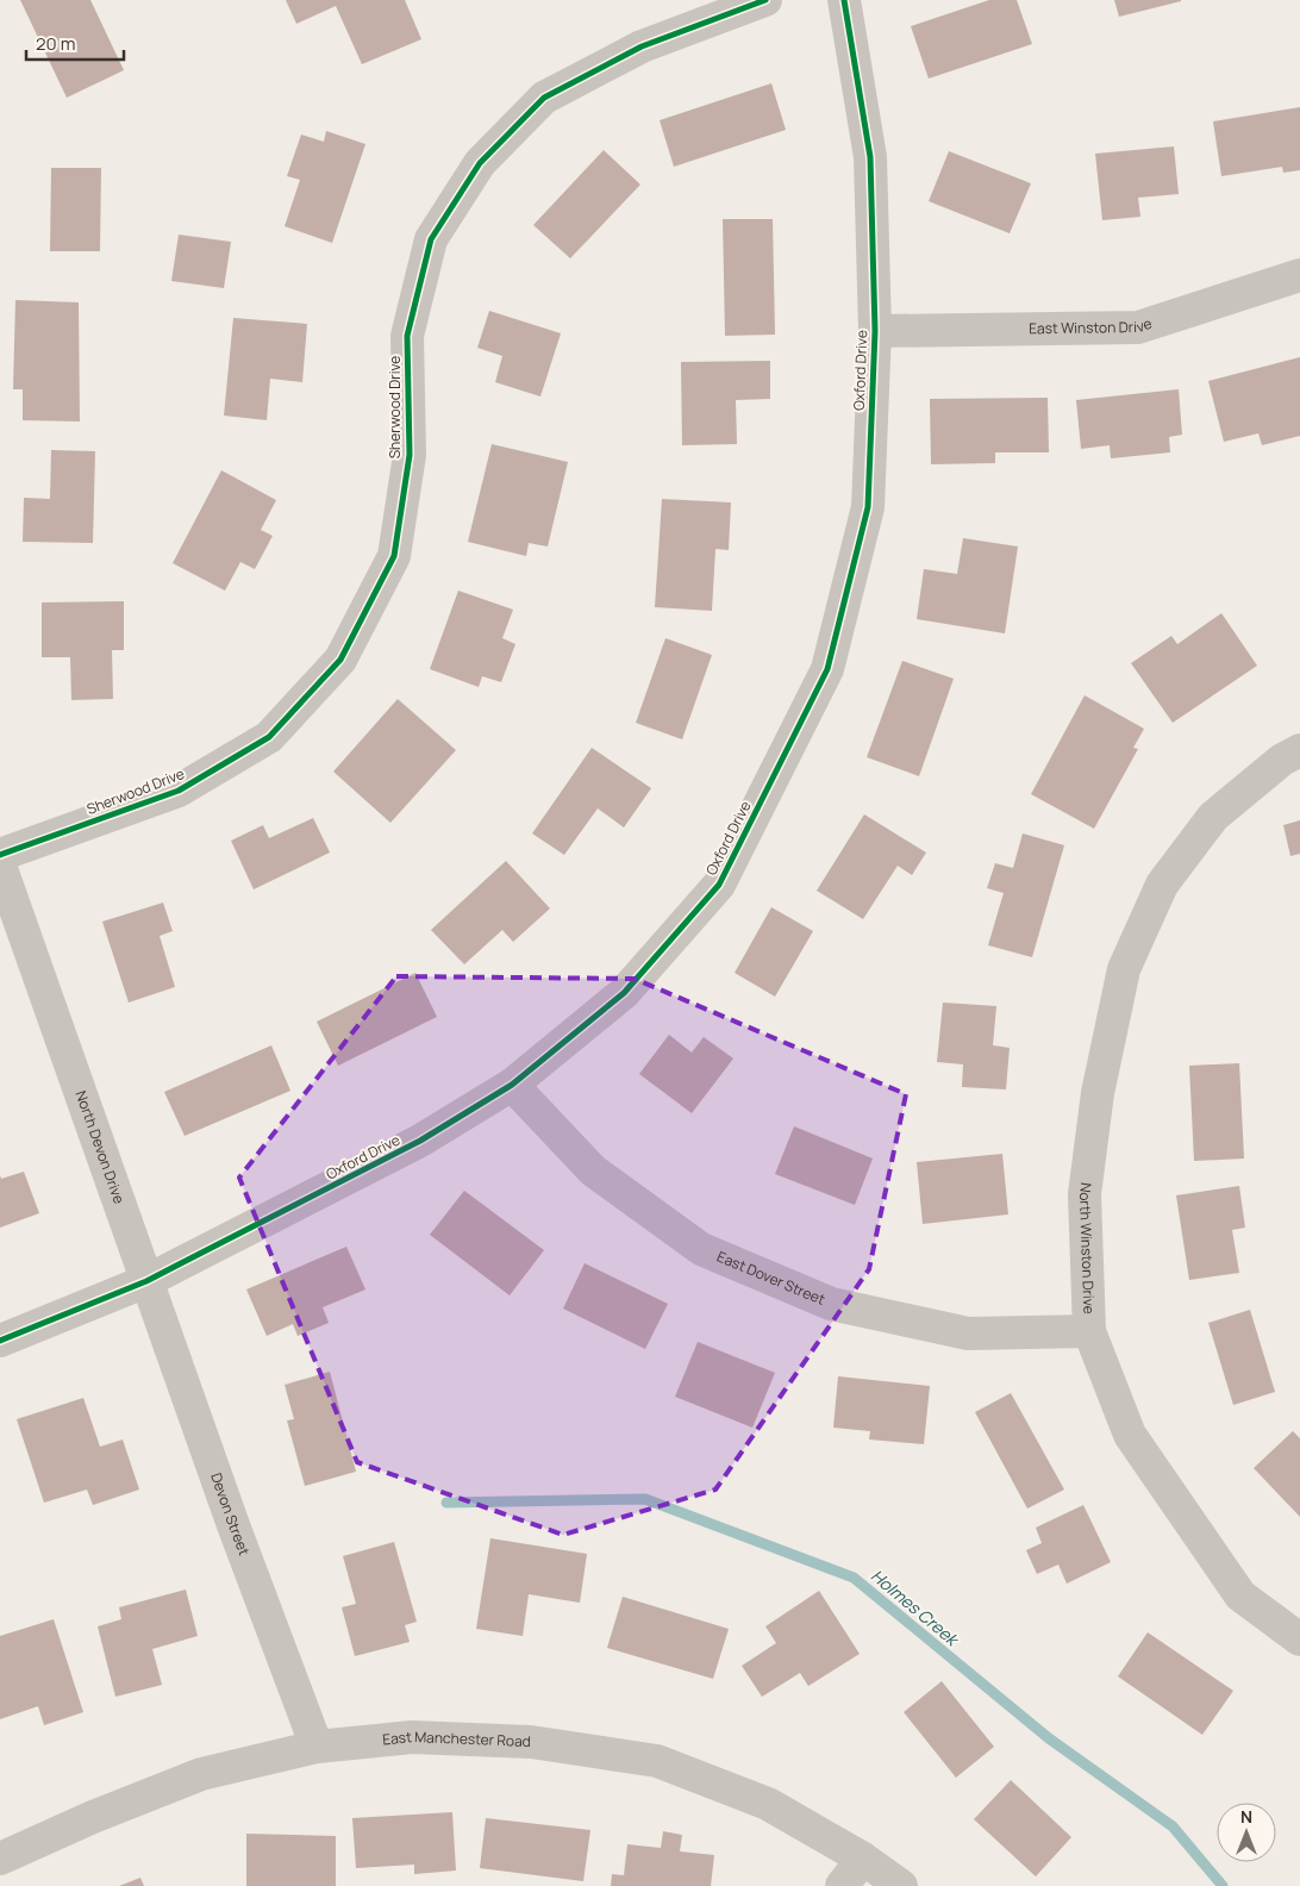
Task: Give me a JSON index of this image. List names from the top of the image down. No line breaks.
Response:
{"streets":{"street":["East Winston Drive","Oxford Drive","Sherwood Drive","North Devon Drive","North Winston Drive","East Dover Street","Devon Street","East Manchester Road"]},"crossings":[["East Winston Drive","Oxford Drive"],["Oxford Drive","North Devon Drive"],["Oxford Drive","East Dover Street"],["Oxford Drive","Devon Street"],["North Devon Drive","Devon Street"],["North Winston Drive","East Dover Street"],["Devon Street","East Manchester Road"]],"water":["Holmes Creek"],"scale_bar":"20 m","north":"top"}
